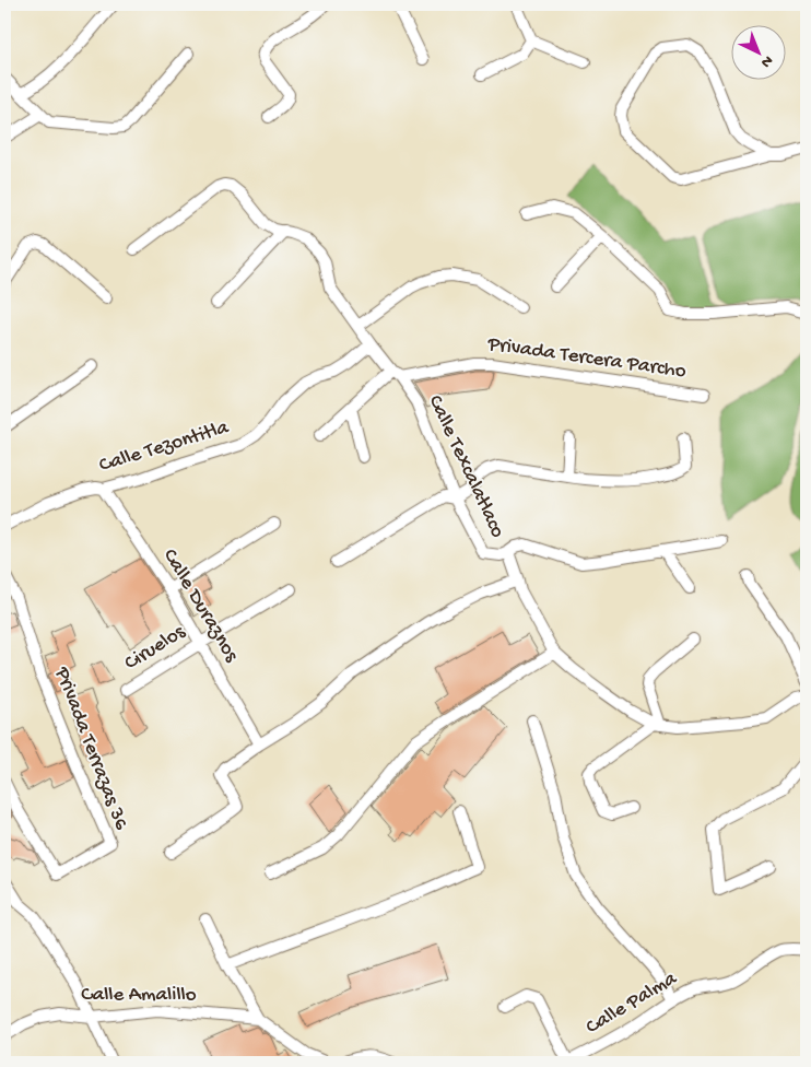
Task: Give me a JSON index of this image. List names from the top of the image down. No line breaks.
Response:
{"streets":{"street":["Privada Tercera Parcho","Calle Tezontitla","Calle Texcalatlaco","Calle Duraznos","Ciruelos","Privada Terrazas 36","Calle Amalillo","Calle Palma"]},"crossings":[["Privada Tercera Parcho","Calle Texcalatlaco"],["Calle Tezontitla","Calle Texcalatlaco"],["Calle Tezontitla","Calle Duraznos"],["Calle Duraznos","Ciruelos"]],"north":"bottom right"}
